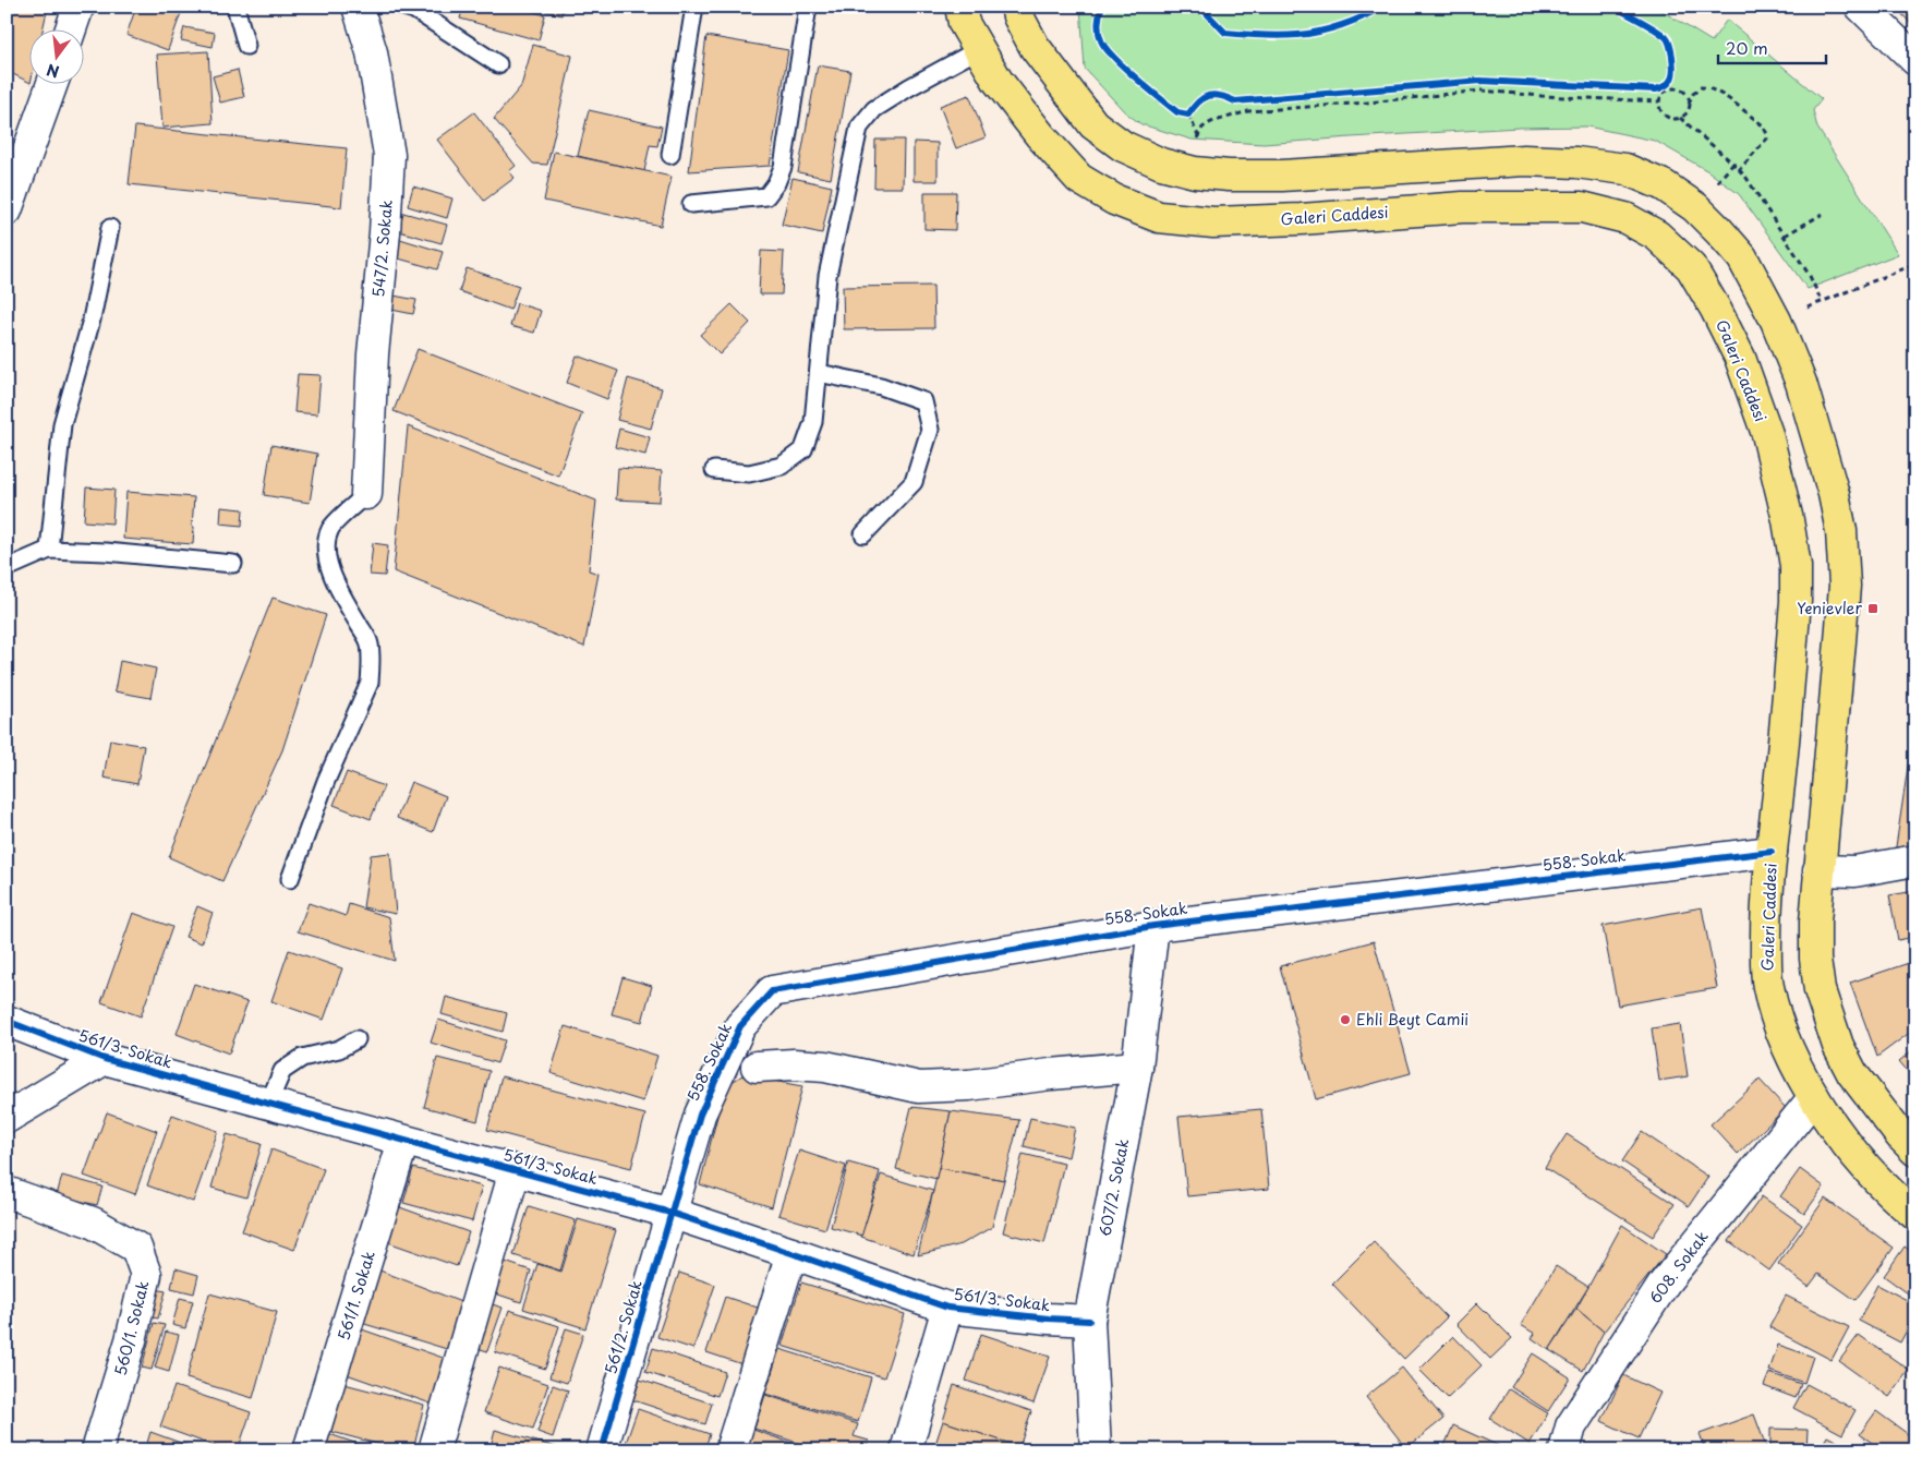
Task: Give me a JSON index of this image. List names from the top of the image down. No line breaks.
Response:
{"streets":{"main road":["Galeri Caddesi"],"street":["547/2. Sokak","558. Sokak","561/3. Sokak","607/2. Sokak","608. Sokak","561/1. Sokak","561/2. Sokak","560/1. Sokak"]},"crossings":[["Galeri Caddesi","558. Sokak"],["Galeri Caddesi","608. Sokak"],["558. Sokak","561/3. Sokak"],["558. Sokak","607/2. Sokak"],["558. Sokak","561/2. Sokak"],["561/3. Sokak","607/2. Sokak"],["561/3. Sokak","561/1. Sokak"],["561/3. Sokak","561/2. Sokak"]],"places":{"transit":["Yenievler"],"other":["Ehli Beyt Camii"]},"scale_bar":"20 m","north":"bottom"}
